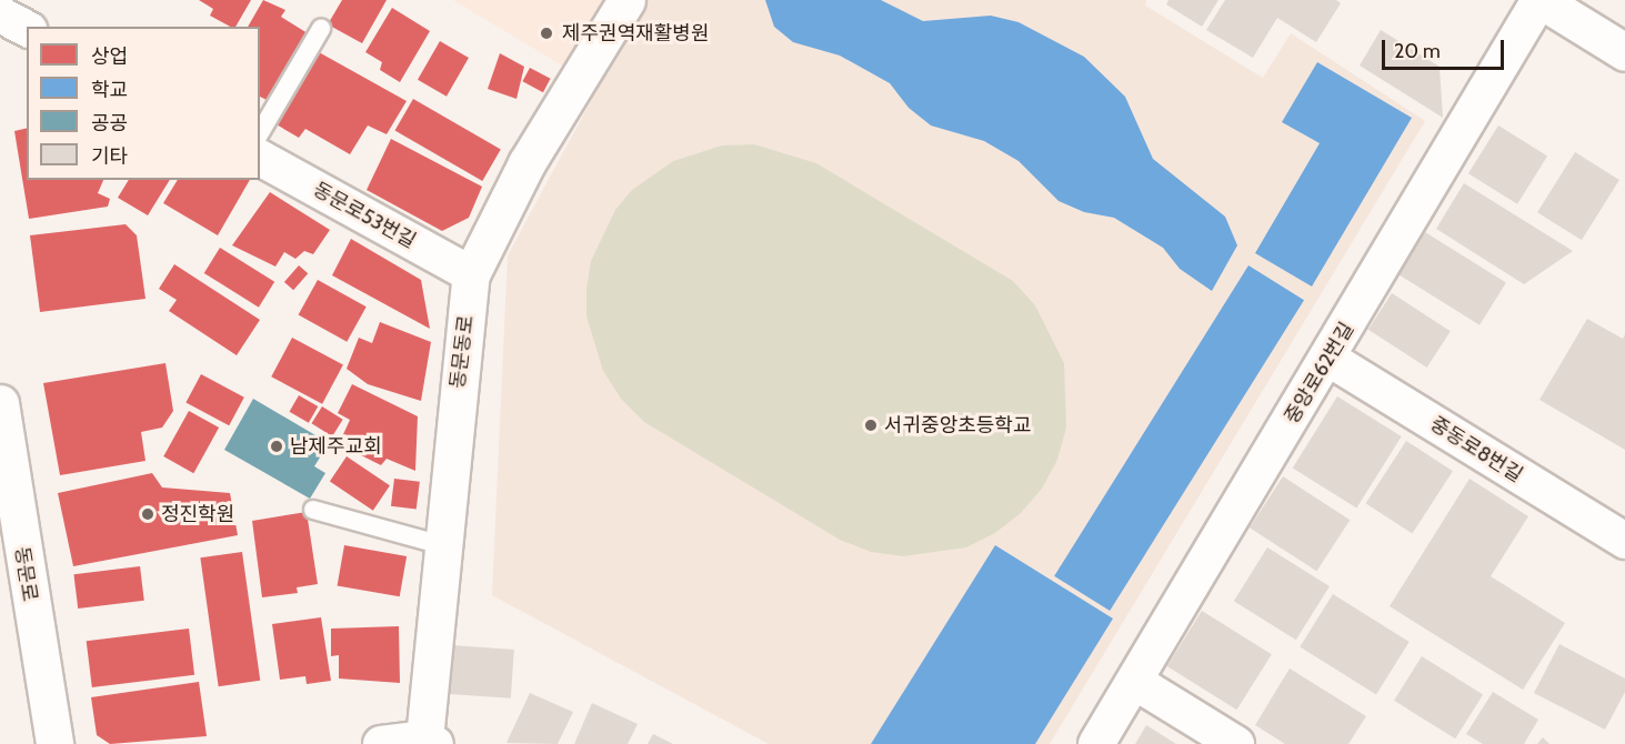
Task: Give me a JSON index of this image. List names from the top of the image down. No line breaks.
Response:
{"streets":{"street":["동문로53번길","동문동로","중앙로62번길","중동로8번길","동문로"]},"crossings":[["동문로53번길","동문동로"],["중앙로62번길","중동로8번길"]],"places":["제주권역재활병원","서귀중앙초등학교","남제주교회","정진학원"],"legend":["상업","학교","공공","기타"],"scale_bar":"20 m"}
